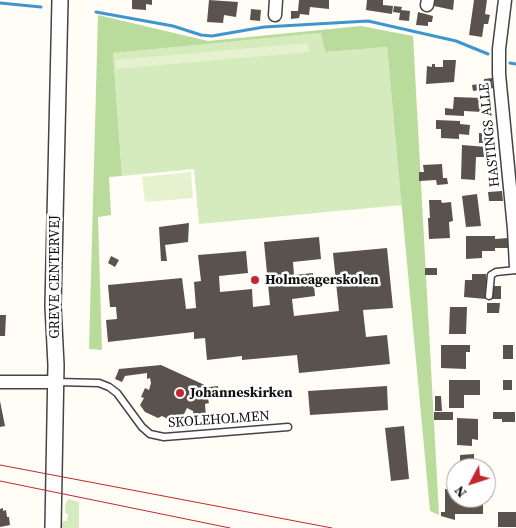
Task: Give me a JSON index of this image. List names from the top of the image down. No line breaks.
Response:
{"streets":{"street":["HASTINGS ALLE","GREVE CENTERVEJ"],"lane":["SKOLEHOLMEN"]},"crossings":[["GREVE CENTERVEJ","SKOLEHOLMEN"]],"places":["Holmeagerskolen","Johanneskirken"],"north":"bottom left"}
